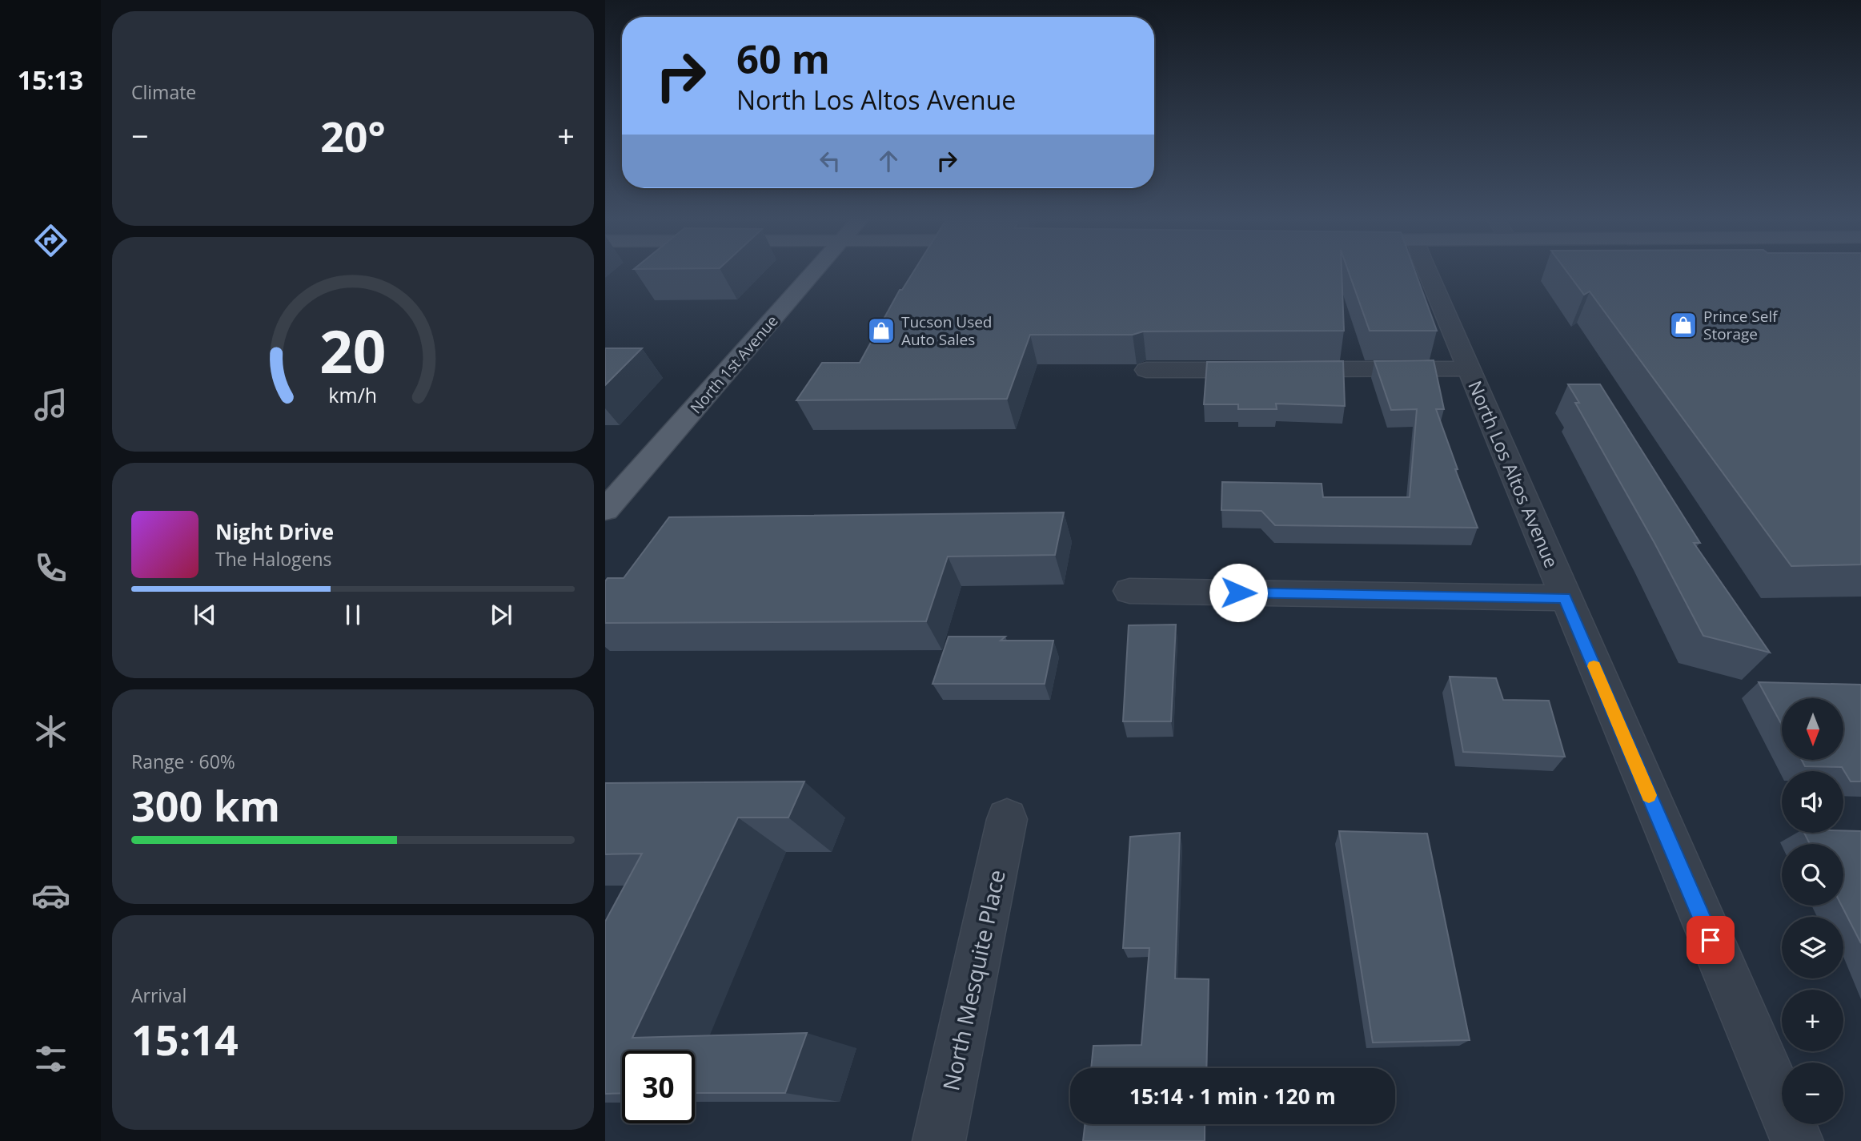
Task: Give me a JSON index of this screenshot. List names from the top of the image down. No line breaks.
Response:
{"streets":{"main road":["North 1st Avenue"],"street":["North Los Altos Avenue","North Mesquite Place"]},"places":{"shop":["Prince Self Storage","Tucson Used Auto Sales"]},"north":"bottom","page":{"tabs":"15:13","tile":["Climate",["Range · 60%","300 km"],["Arrival","15:14"]],"turn":["60 m","North Los Altos Avenue"],"heat":["−","20°","+"],"song":["Night Drive","The Halogens"],"map_buttons":["+","−"],"limit":"30","trip":"15:14 · 1 min · 120 m","gauge":["20","km/h"]}}
